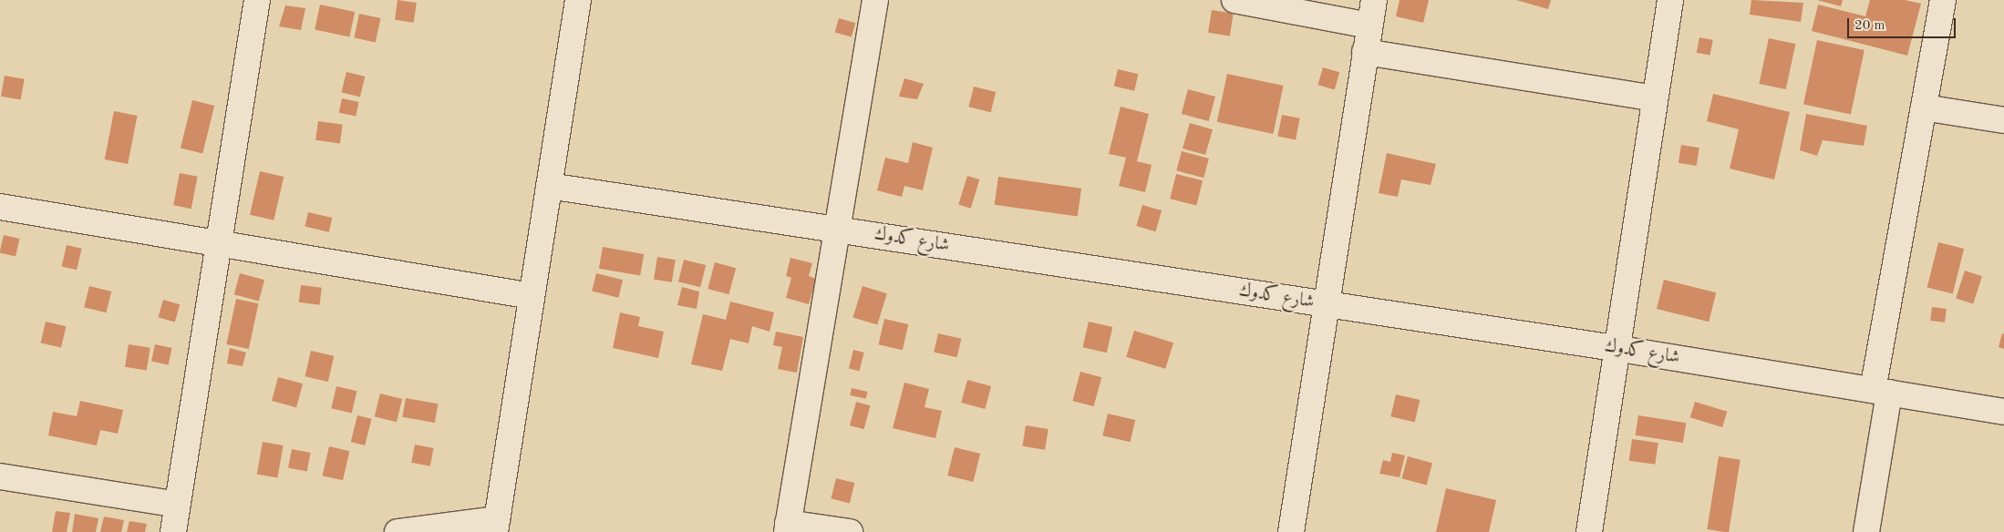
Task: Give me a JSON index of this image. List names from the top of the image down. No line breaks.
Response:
{"streets":{"street":["شارع كدوك"]},"scale_bar":"20 m"}
